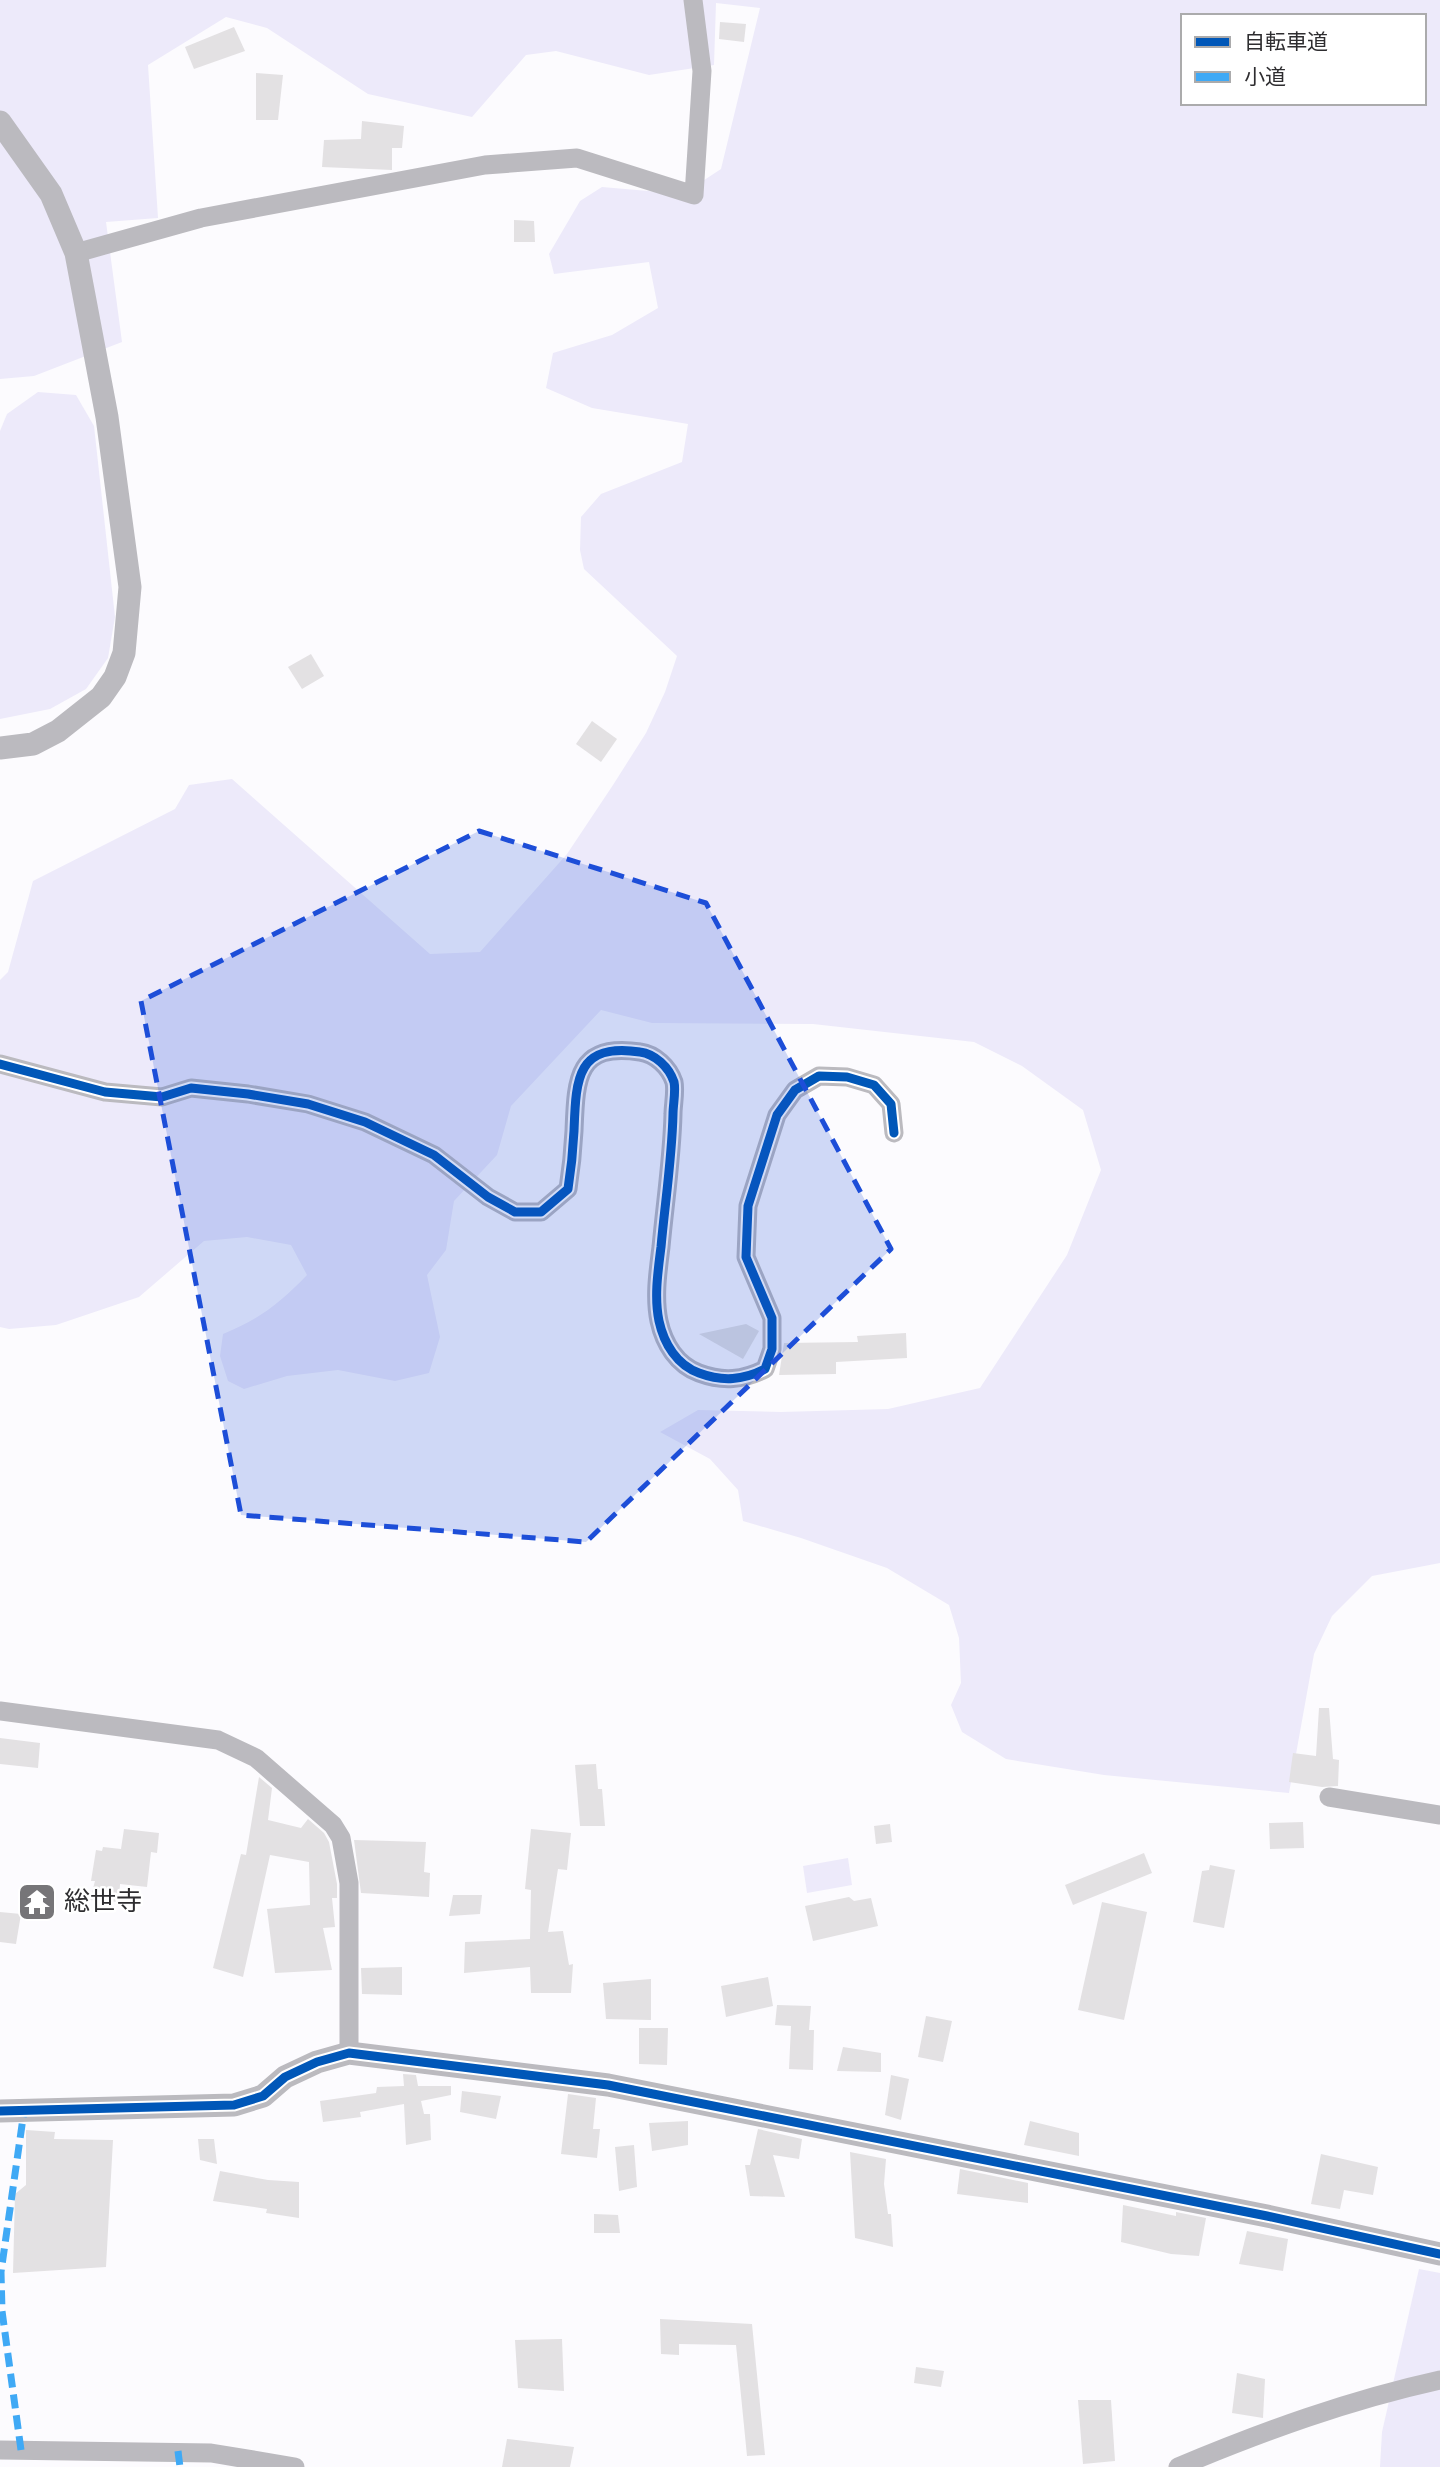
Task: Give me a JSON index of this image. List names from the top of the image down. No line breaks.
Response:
{"places":{"temple":["総世寺"]},"legend":["自転車道","小道"]}
